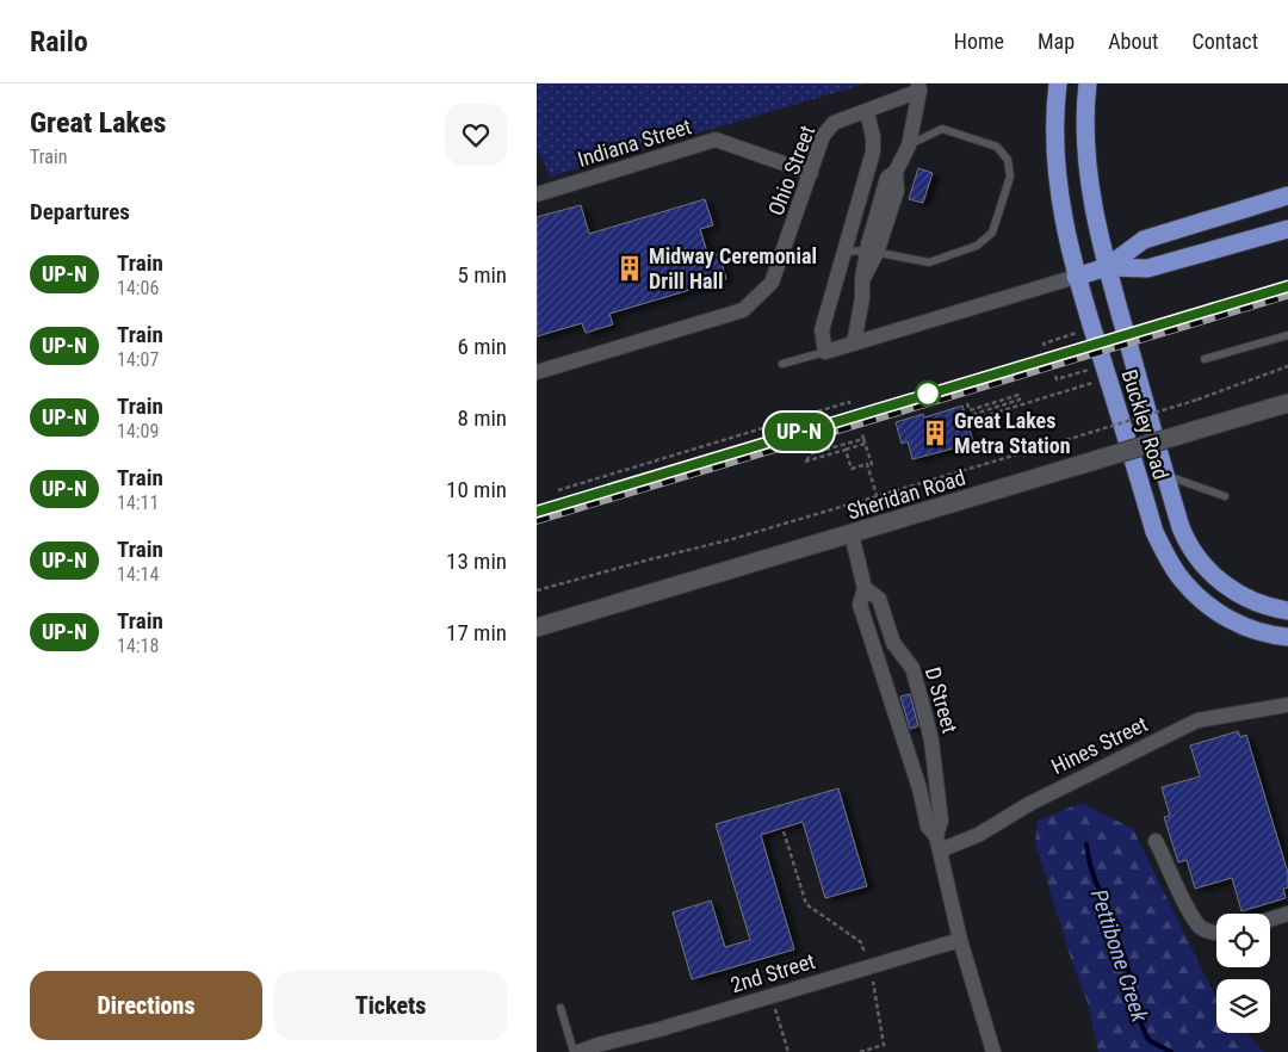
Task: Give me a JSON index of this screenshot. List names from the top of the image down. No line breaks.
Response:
{"streets":{"highway":["Buckley Road"],"main road":["Sheridan Road"],"street":["Indiana Street","Ohio Street","D Street","Hines Street","2nd Street"]},"crossings":[["Indiana Street","Ohio Street"],["Sheridan Road","D Street"],["D Street","Hines Street"],["D Street","2nd Street"]],"water":["Pettibone Creek"],"places":{"building":["Midway Ceremonial Drill Hall","Great Lakes Metra Station"]},"page":{"header":"Railo","nav":["Home","Map","About","Contact"],"heading":[["Great Lakes","Train"],"Departures"],"on_map":"UP-N","list":[{"mark":"UP-N","name":"Train","note":"14:06","value":"5 min"},{"mark":"UP-N","name":"Train","note":"14:07","value":"6 min"},{"mark":"UP-N","name":"Train","note":"14:09","value":"8 min"},{"mark":"UP-N","name":"Train","note":"14:11","value":"10 min"},{"mark":"UP-N","name":"Train","note":"14:14","value":"13 min"},{"mark":"UP-N","name":"Train","note":"14:18","value":"17 min"}],"buttons":["Directions","Tickets"]}}
